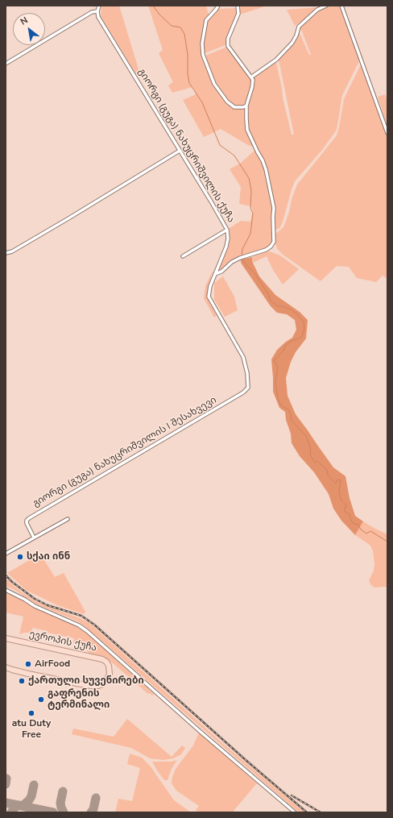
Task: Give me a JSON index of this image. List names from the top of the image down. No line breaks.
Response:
{"streets":{"main road":["ევროპის ქუჩა"],"street":["გიორგი (გუგა) ნახუცრიშვილის ქუჩა","გიორგი (გუგა) ნახუცრიშვილის I შესახვევი"]},"crossings":[["გიორგი (გუგა) ნახუცრიშვილის ქუჩა","გიორგი (გუგა) ნახუცრიშვილის I შესახვევი"]],"places":["სქაი ინნ","AirFood","ქართული სუვენირები","გაფრენის ტერმინალი","atu Duty Free"],"north":"top left"}
